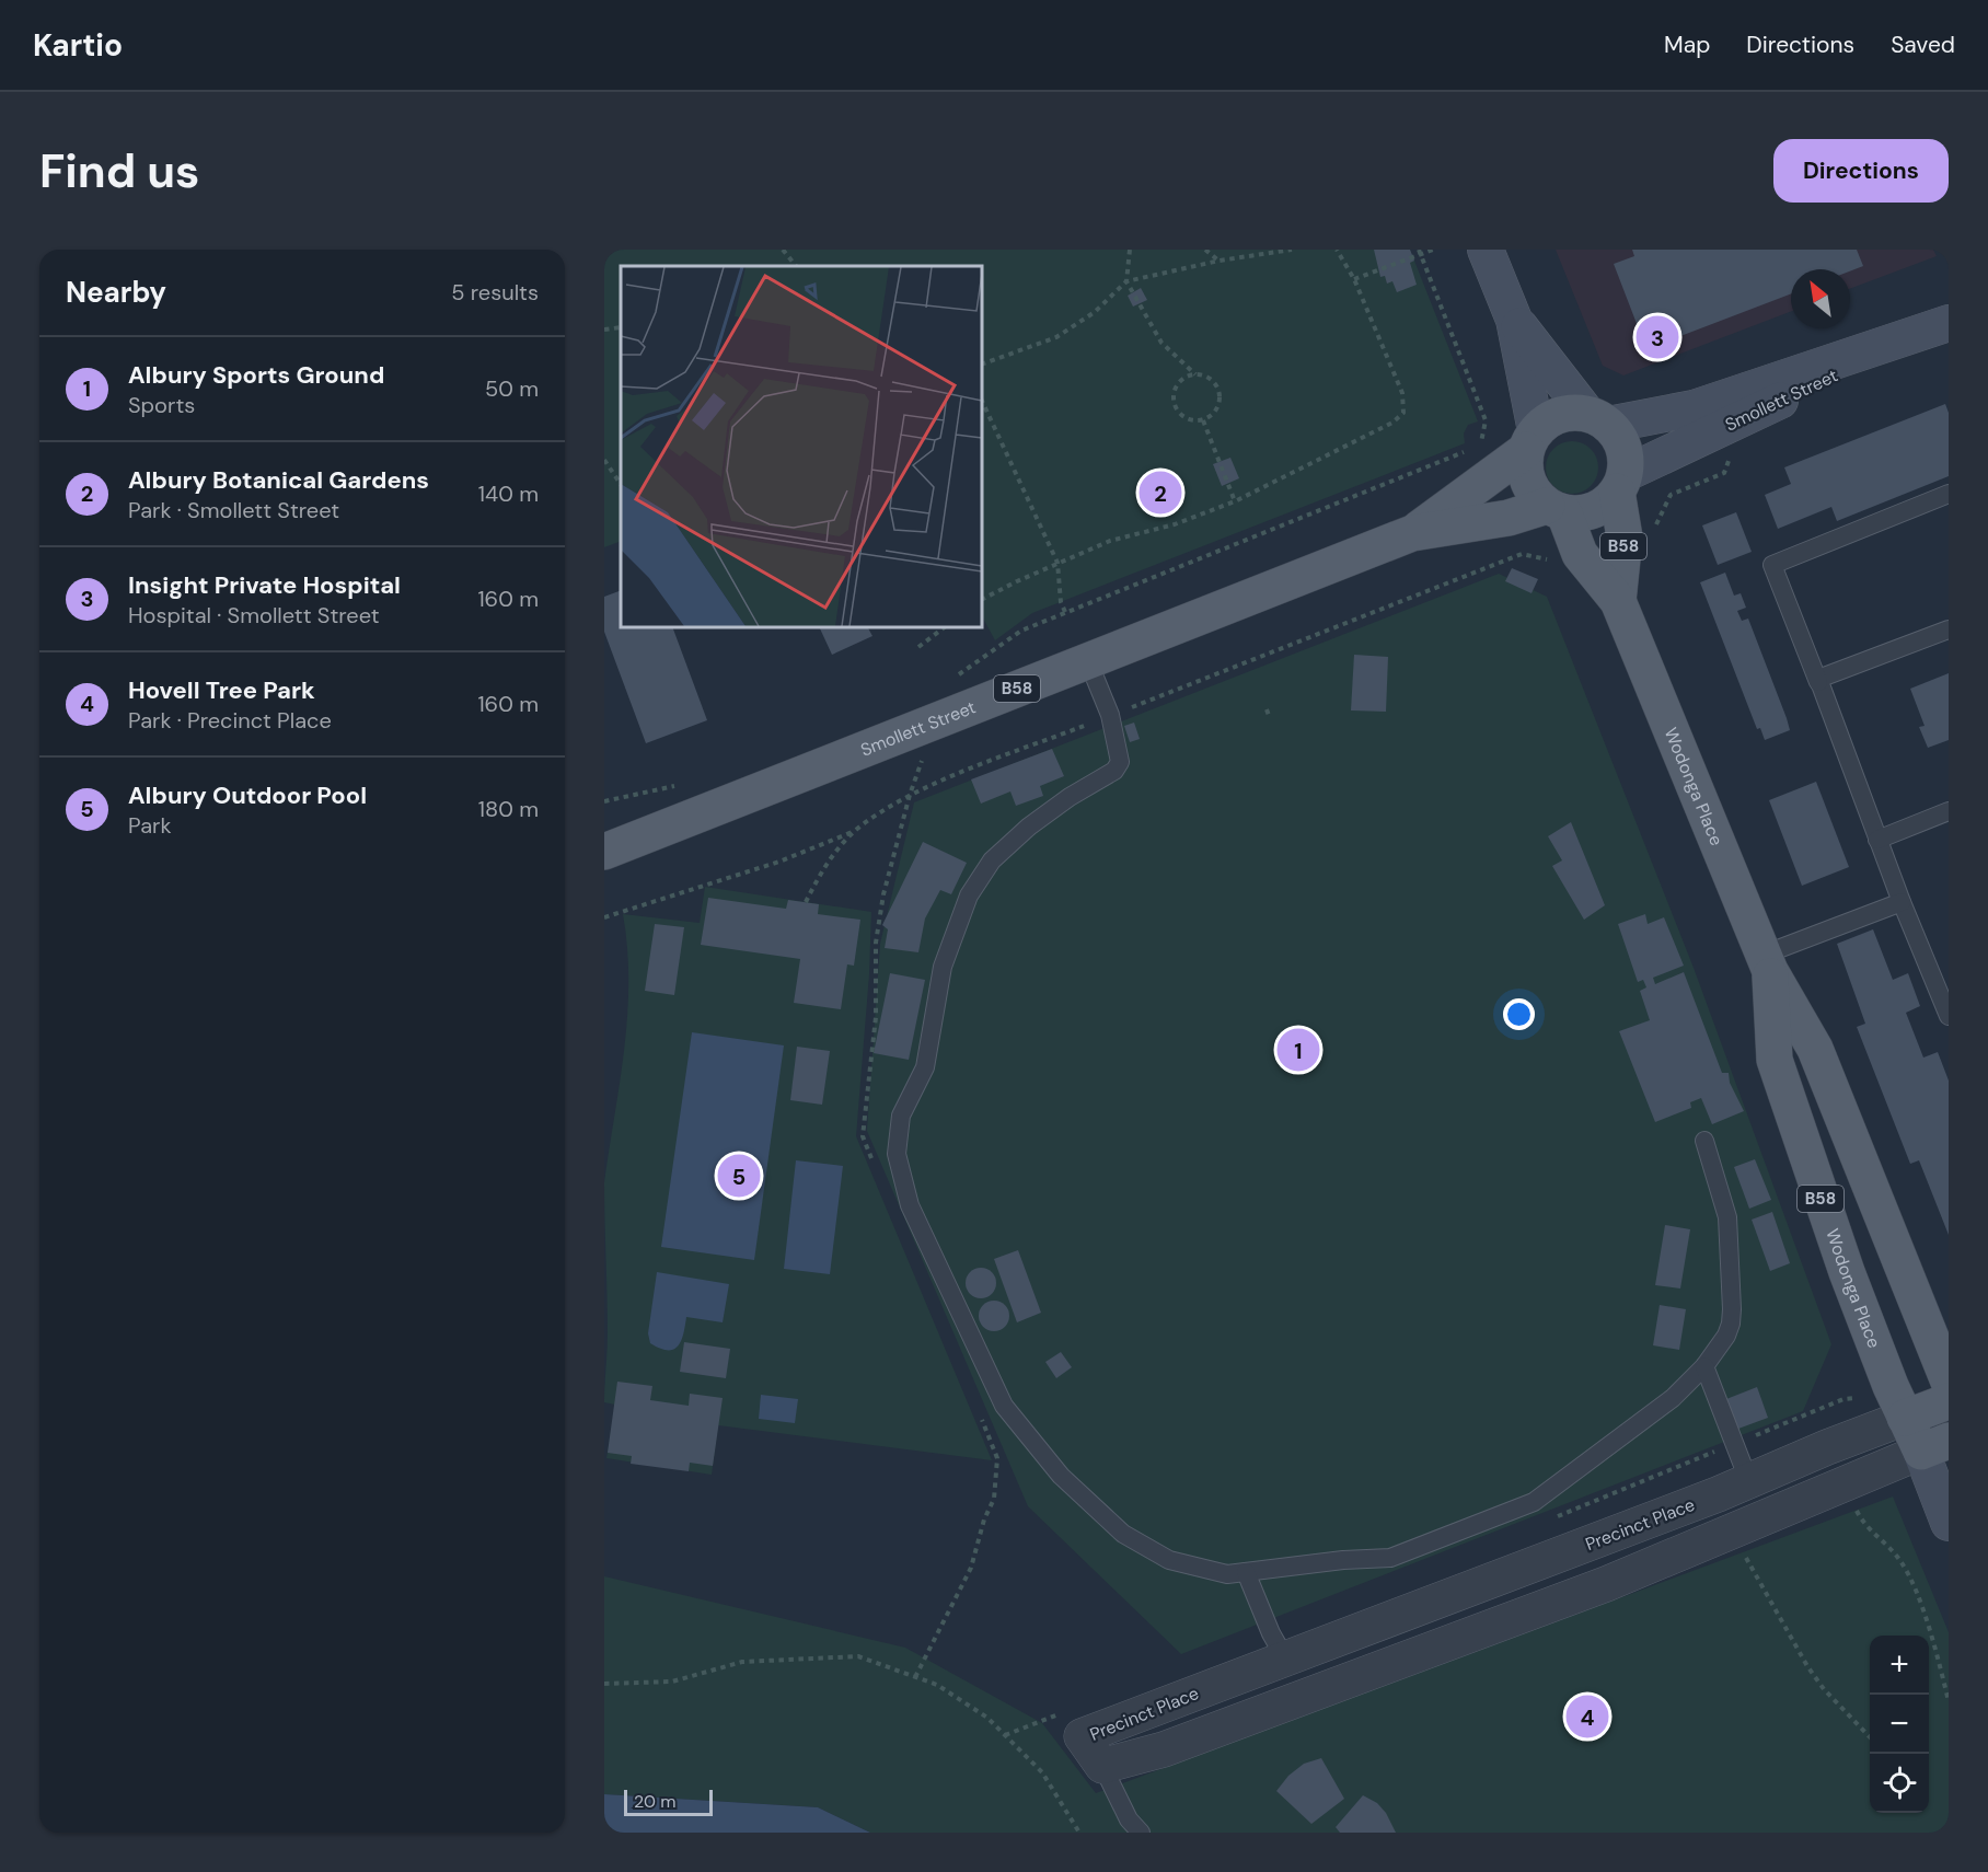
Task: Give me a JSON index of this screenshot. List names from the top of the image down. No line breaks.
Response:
{"streets":{"main road":["Smollett Street","B58","Wodonga Place"],"street":["Precinct Place"]},"crossings":[["Smollett Street","B58"],["Smollett Street","Wodonga Place"],["B58","Wodonga Place"],["Wodonga Place","Precinct Place"]],"scale_bar":"20 m","north":"top left","page":{"header":"Kartio","nav":["Map","Directions","Saved"],"buttons":"Directions","title":"Find us","heading":["Nearby","5 results"],"pins":["3","2","1","5","4"],"list":[{"mark":"1","name":"Albury Sports Ground","note":"Sports","value":"50 m"},{"mark":"2","name":"Albury Botanical Gardens","note":"Park · Smollett Street","value":"140 m"},{"mark":"3","name":"Insight Private Hospital","note":"Hospital · Smollett Street","value":"160 m"},{"mark":"4","name":"Hovell Tree Park","note":"Park · Precinct Place","value":"160 m"},{"mark":"5","name":"Albury Outdoor Pool","note":"Park","value":"180 m"}],"map_buttons":["+","−"],"scale":"20 m"}}
